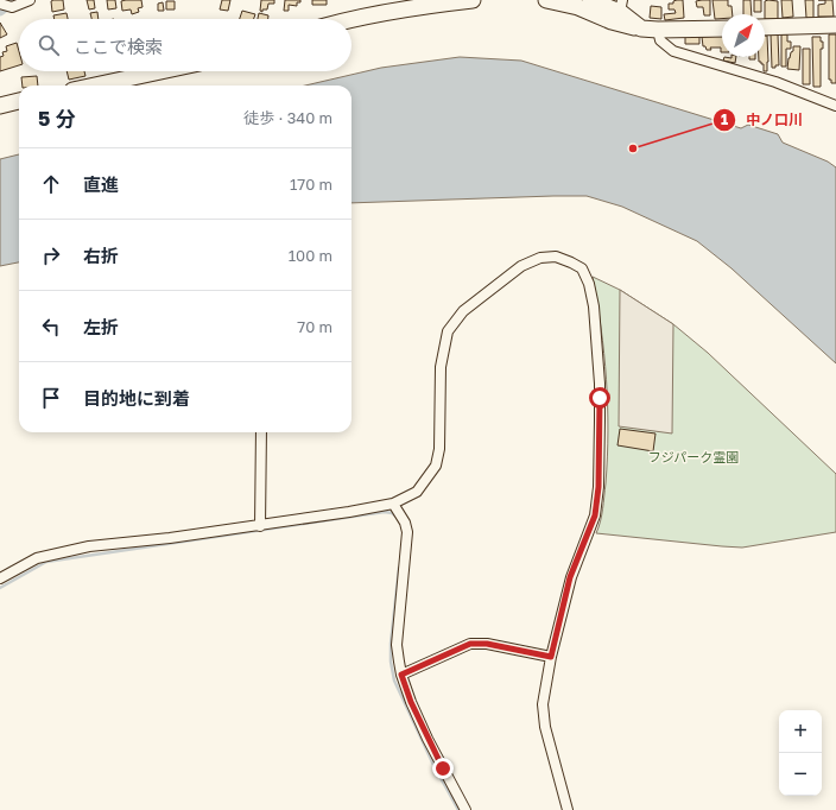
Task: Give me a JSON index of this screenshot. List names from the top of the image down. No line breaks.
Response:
{"parks":["フジパーク霊園"],"places":["中ノ口川"],"north":"top right","page":{"search":"ここで検索","heading":["5 分","徒歩 · 340 m"],"list":[["直進","170 m"],["右折","100 m"],["左折","70 m"],"目的地に到着"],"map_buttons":["+","−"]}}
